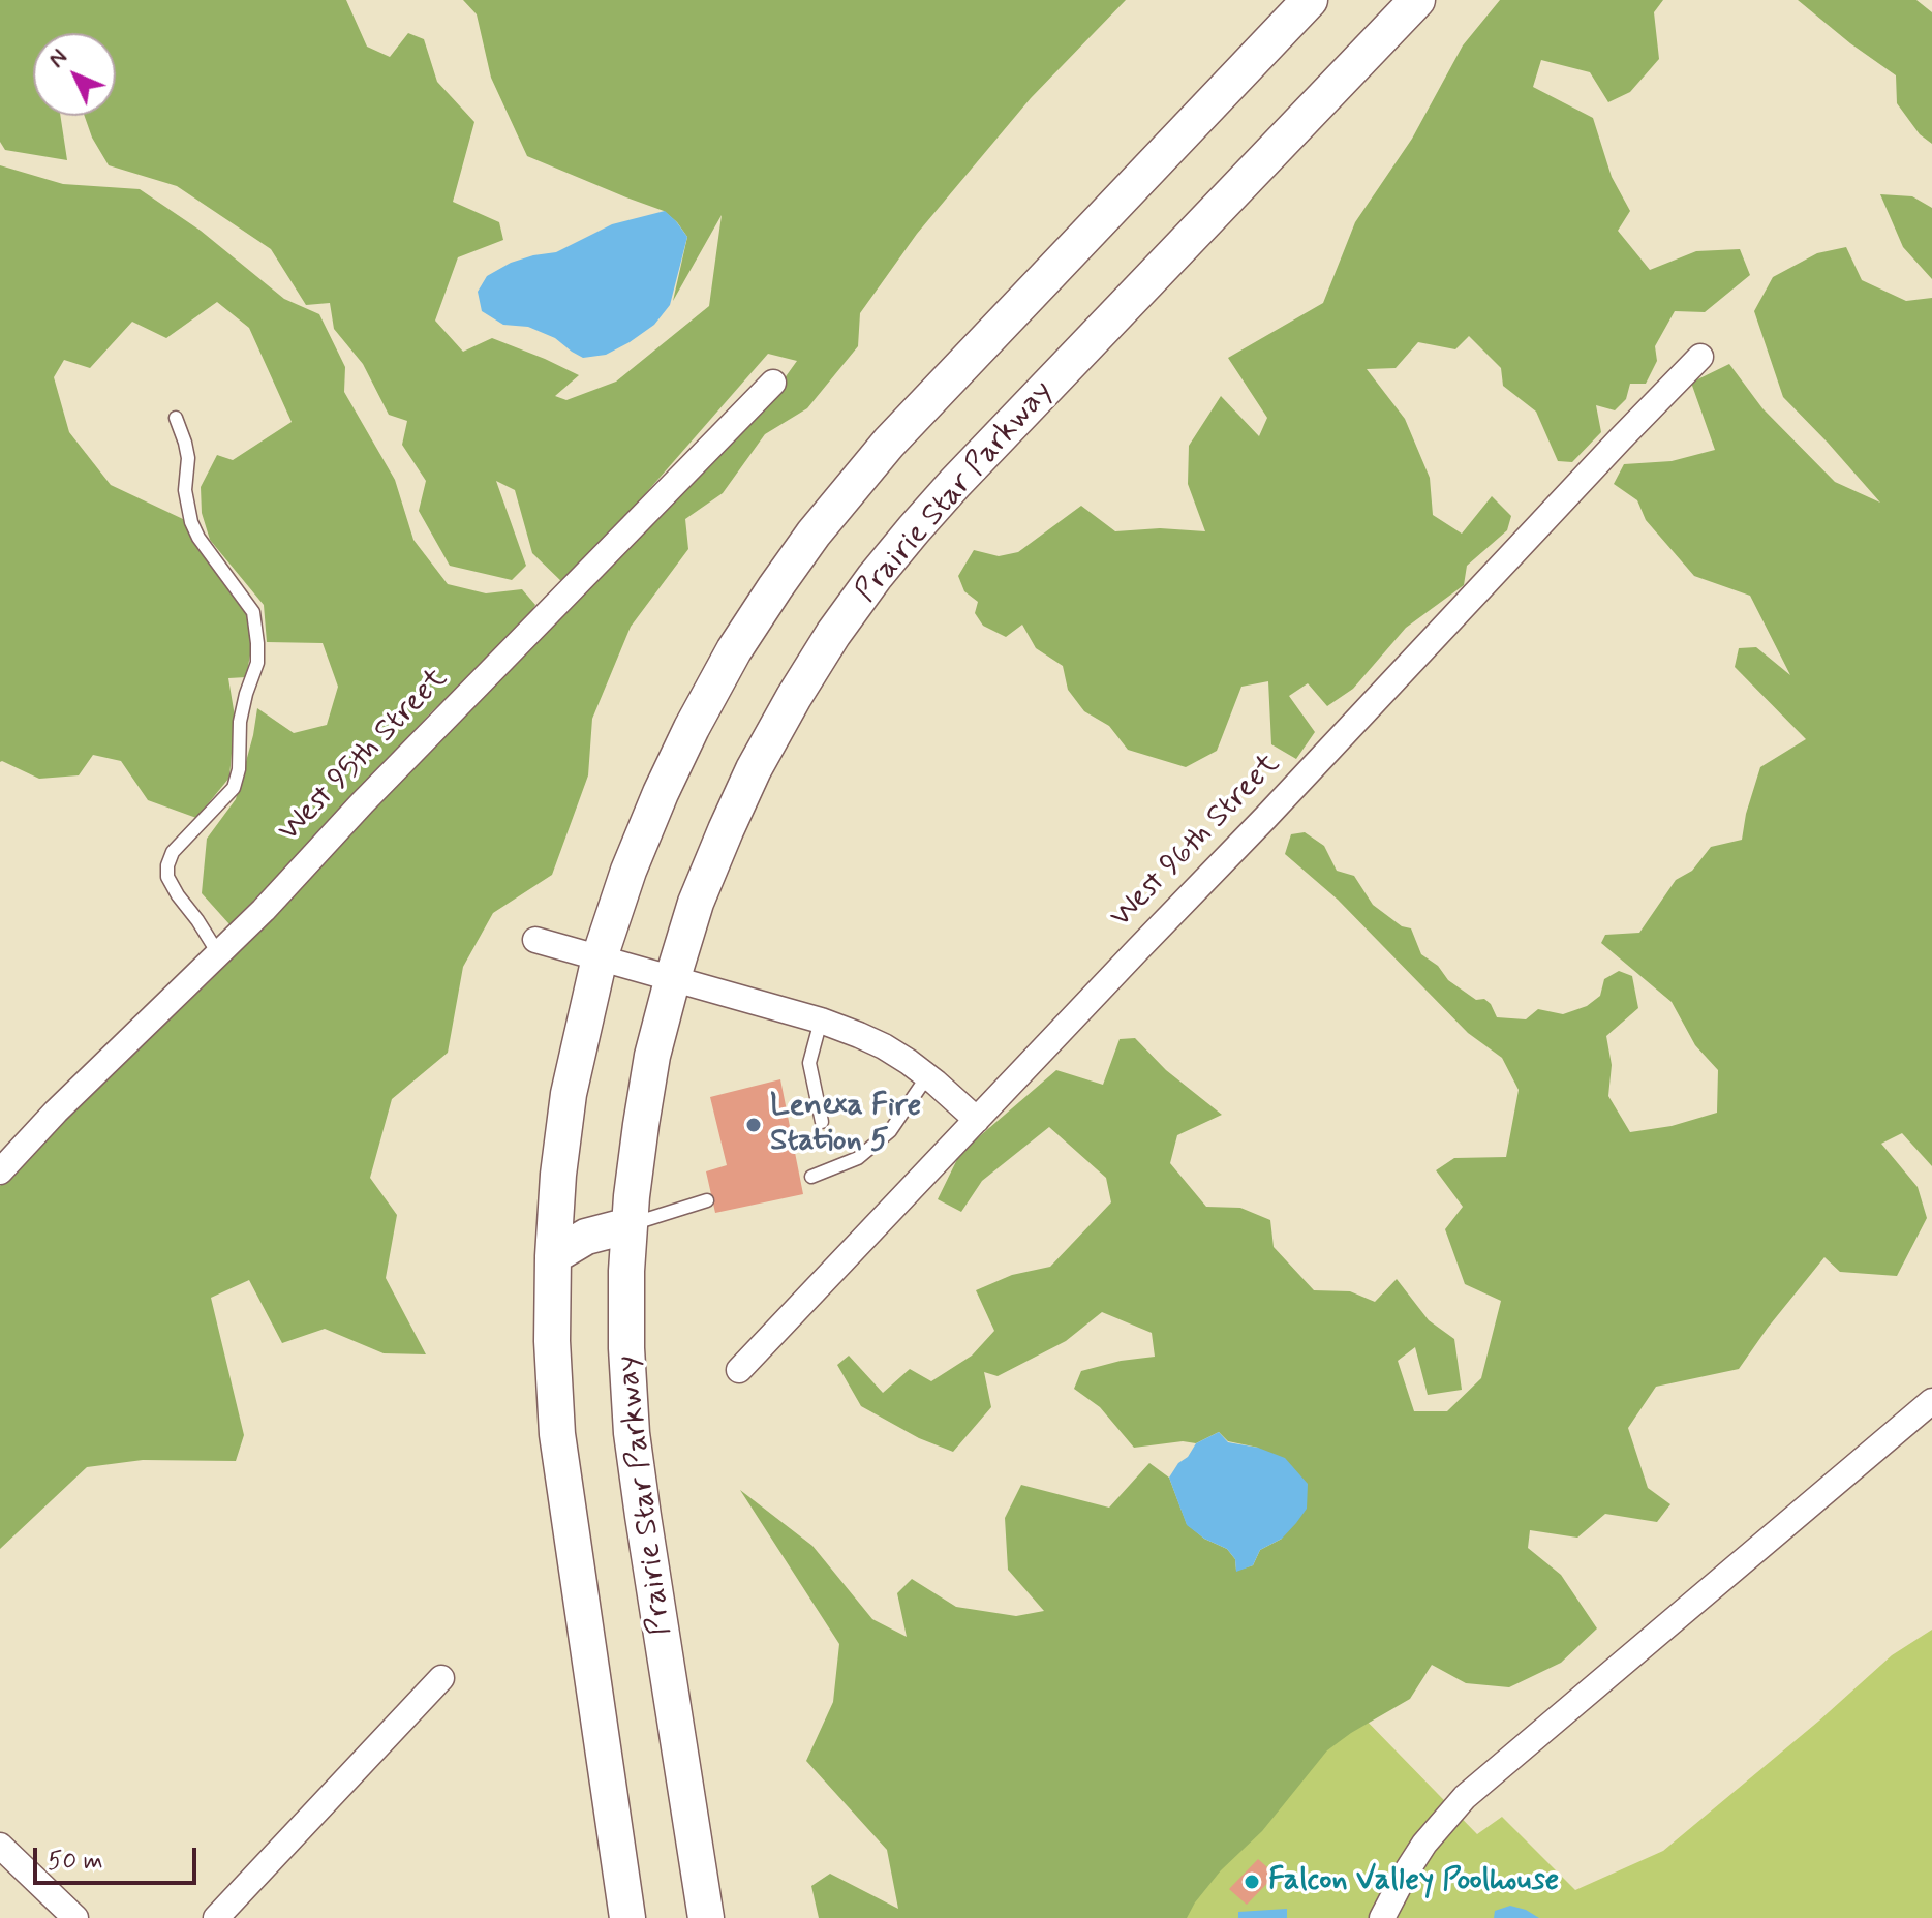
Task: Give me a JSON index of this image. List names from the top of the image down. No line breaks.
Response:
{"streets":{"main road":["Prairie Star Parkway"],"street":["West 95th Street","West 96th Street"]},"places":["Lenexa Fire Station 5","Falcon Valley Poolhouse"],"scale_bar":"50 m","north":"top left"}
